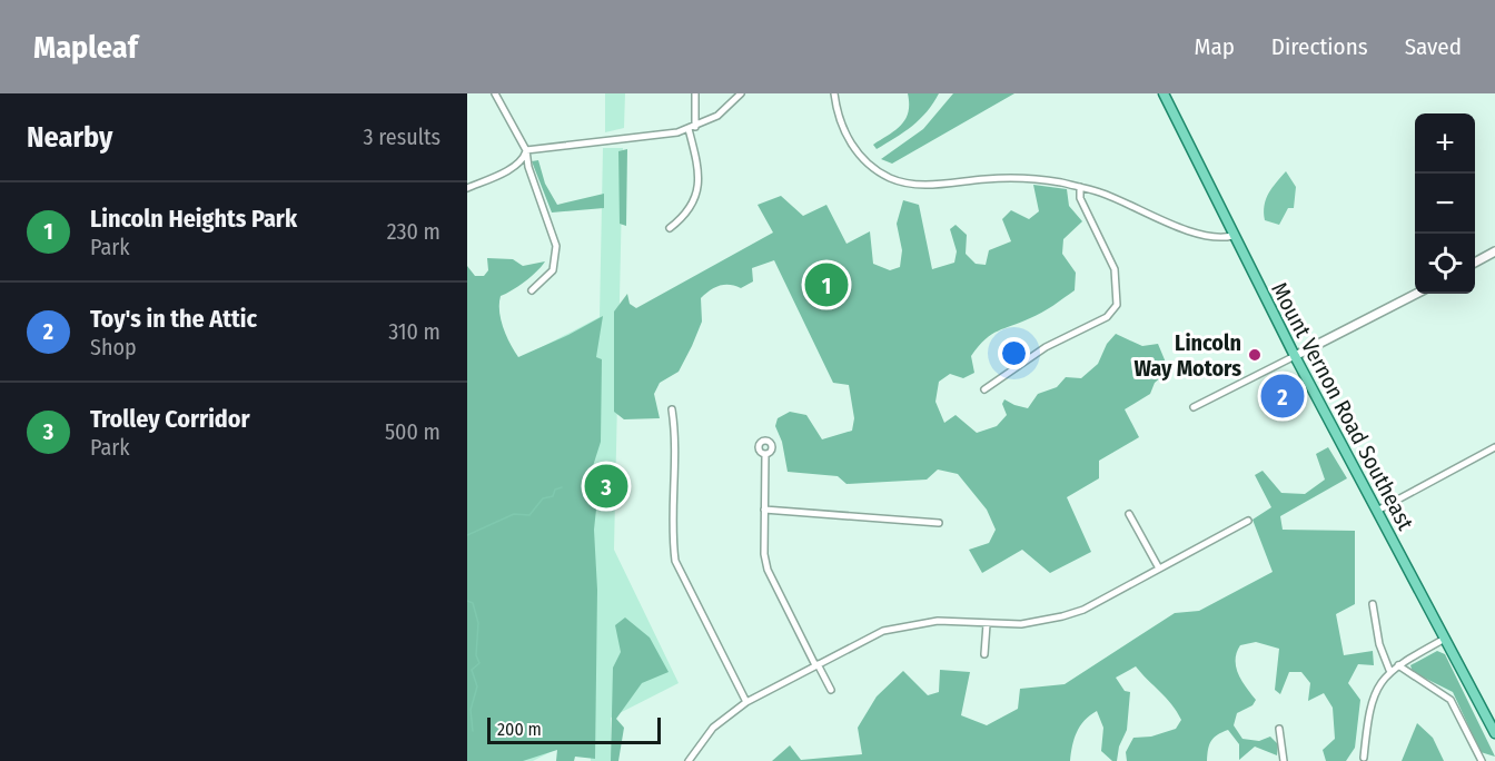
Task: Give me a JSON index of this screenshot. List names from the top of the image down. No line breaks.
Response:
{"streets":{"main road":["Mount Vernon Road Southeast"]},"places":["Lincoln Way Motors"],"scale_bar":"200 m","page":{"header":"Mapleaf","nav":["Map","Directions","Saved"],"heading":["Nearby","3 results"],"map_buttons":["+","−"],"list":[{"mark":"1","name":"Lincoln Heights Park","note":"Park","value":"230 m"},{"mark":"2","name":"Toy's in the Attic","note":"Shop","value":"310 m"},{"mark":"3","name":"Trolley Corridor","note":"Park","value":"500 m"}],"pins":["1","2","3"],"scale":"200 m"}}
